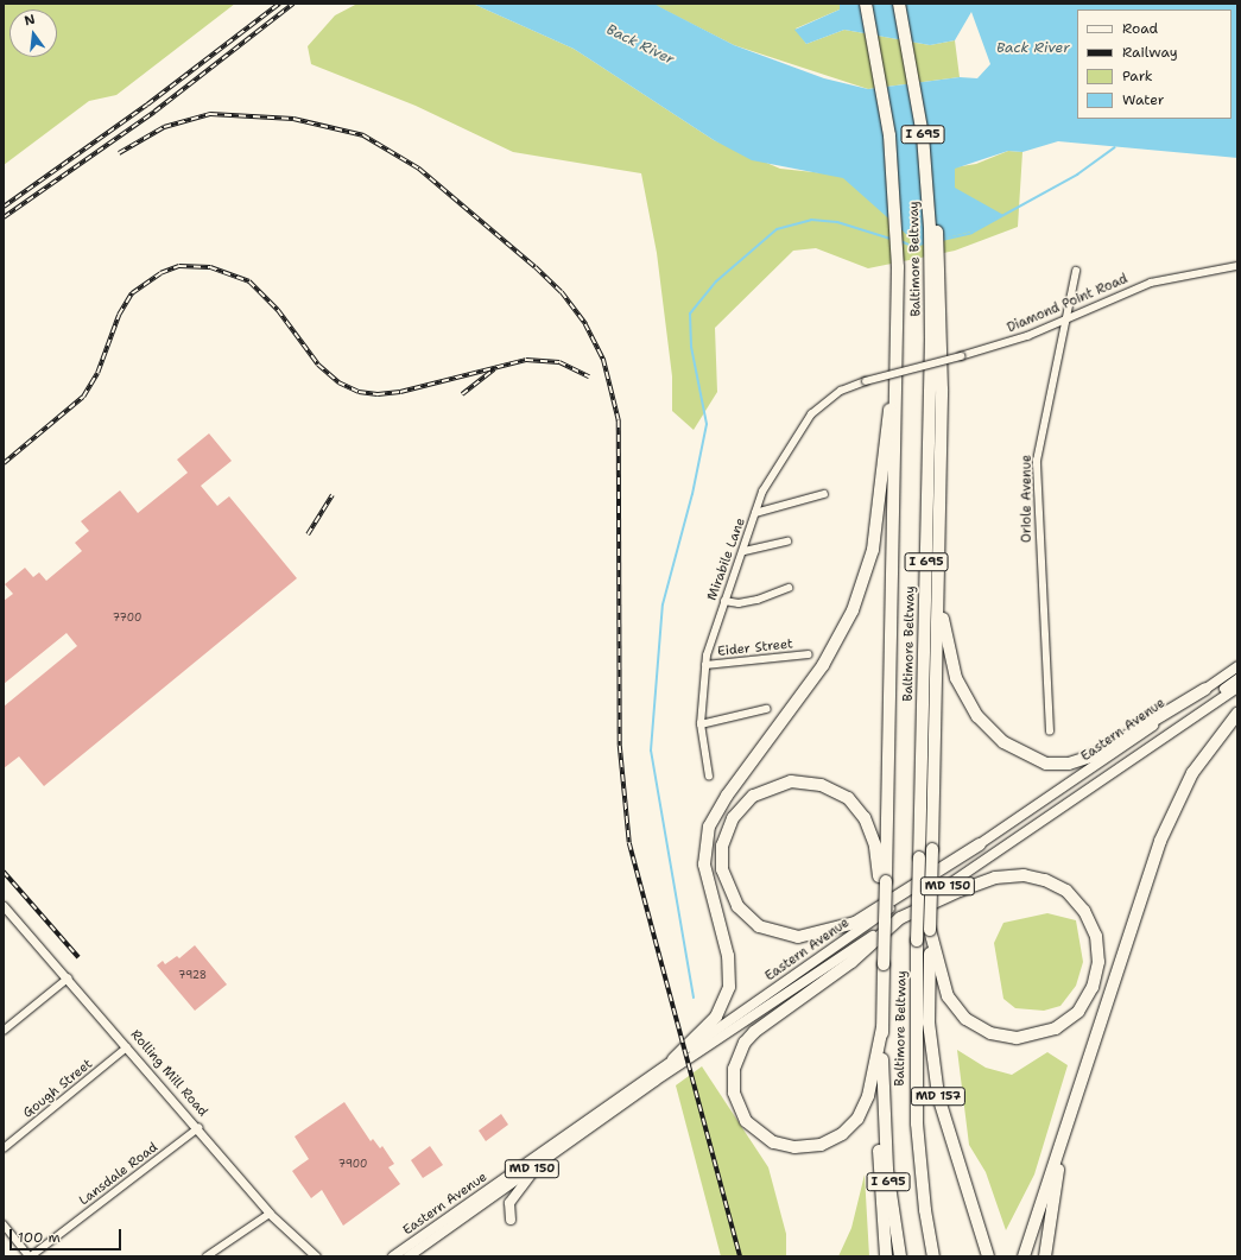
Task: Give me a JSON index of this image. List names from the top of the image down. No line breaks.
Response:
{"streets":{"highway":["I 695","Baltimore Beltway","MD 157"],"main road":["Eastern Avenue","MD 150"],"street":["Diamond Point Road","Oriole Avenue","Mirabile Lane","Eider Street","Rolling Mill Road","Gough Street","Lansdale Road"]},"crossings":[["Diamond Point Road","Oriole Avenue"],["Diamond Point Road","Mirabile Lane"],["Mirabile Lane","Eider Street"],["Rolling Mill Road","Gough Street"],["Rolling Mill Road","Lansdale Road"]],"water":["Back River"],"house_numbers":["7700","7928","7900"],"legend":["Road","Railway","Park","Water"],"scale_bar":"100 m","north":"top"}
